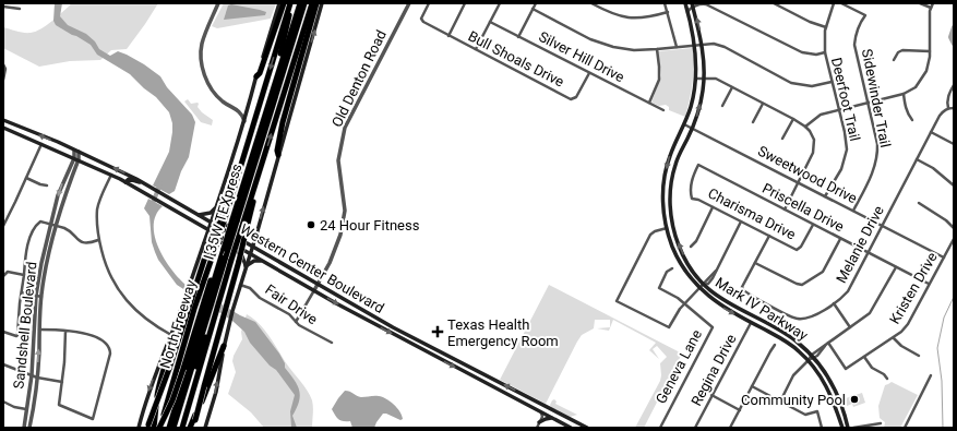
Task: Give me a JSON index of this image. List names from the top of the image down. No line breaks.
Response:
{"streets":{"highway":["I 35W TEXpress","North Freeway"],"main road":["Western Center Boulevard","Mark IV Parkway"],"street":["Silver Hill Drive","Bull Shoals Drive","Old Denton Road","Sidewinder Trail","Deerfoot Trail","Sweetwood Drive","Priscella Drive","Charisma Drive","Melanie Drive","Kristen Drive","Fair Drive","Sandshell Boulevard","Geneva Lane","Regina Drive"]},"crossings":[["Silver Hill Drive","Bull Shoals Drive"],["Old Denton Road","Western Center Boulevard"],["Sidewinder Trail","Sweetwood Drive"],["Deerfoot Trail","Sweetwood Drive"],["Sweetwood Drive","Melanie Drive"],["Sweetwood Drive","Kristen Drive"],["Sweetwood Drive","Mark IV Parkway"],["Priscella Drive","Charisma Drive"],["Priscella Drive","Melanie Drive"],["Priscella Drive","Kristen Drive"],["I 35W TEXpress","North Freeway"],["Western Center Boulevard","North Freeway"],["Western Center Boulevard","Sandshell Boulevard"],["Mark IV Parkway","Regina Drive"]],"places":{"other":["24 Hour Fitness","Community Pool"],"health":["Texas Health Emergency Room"]}}
